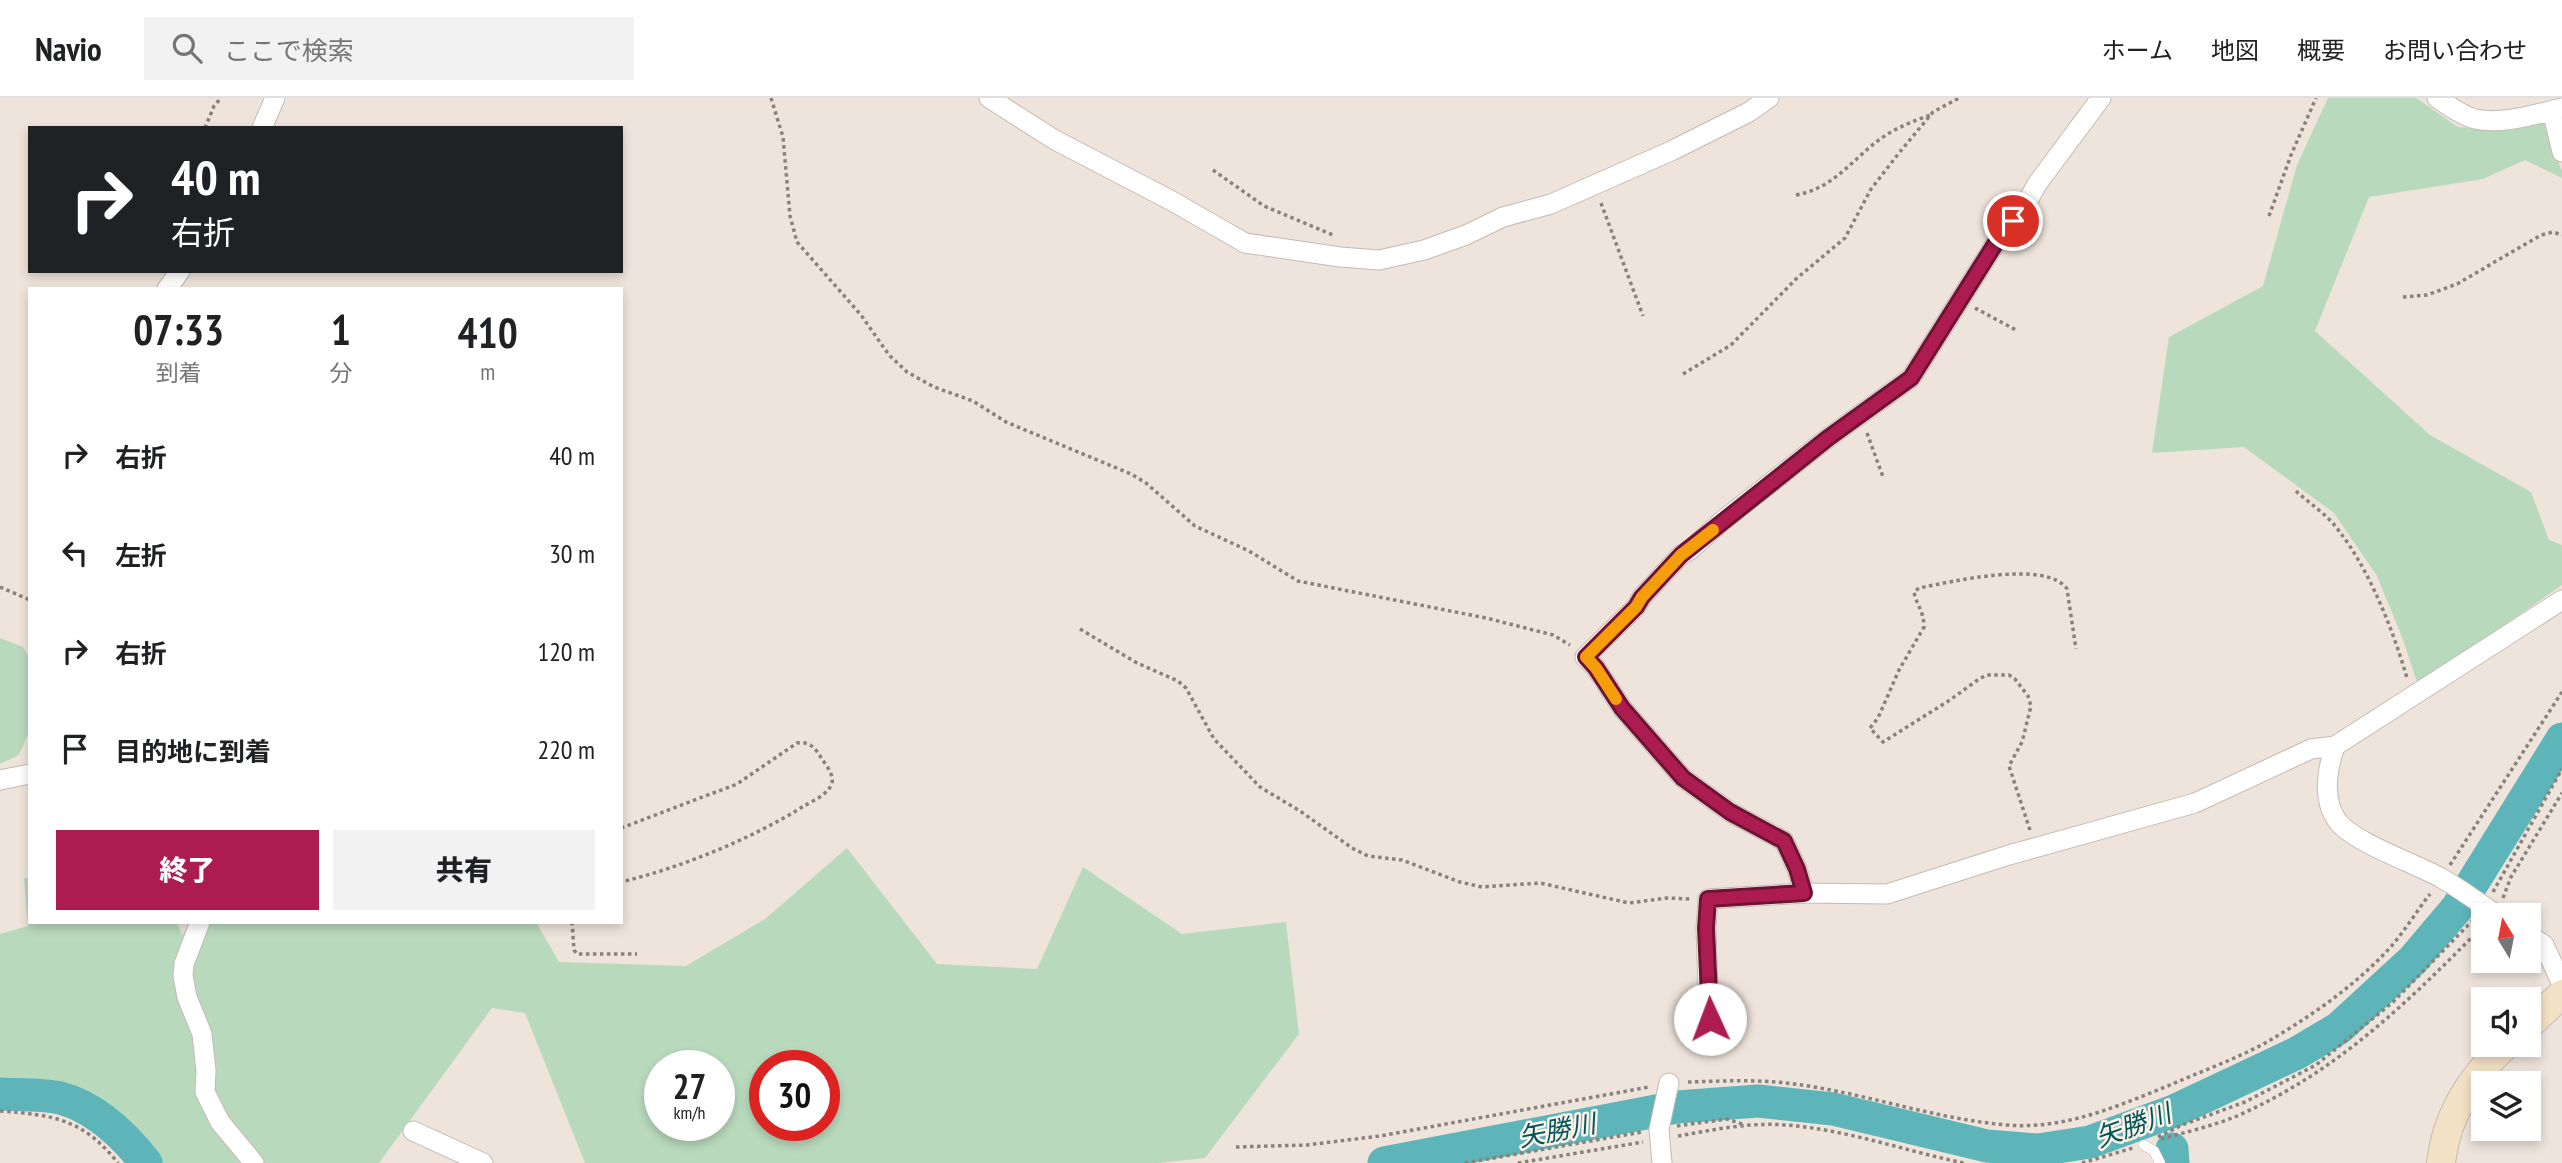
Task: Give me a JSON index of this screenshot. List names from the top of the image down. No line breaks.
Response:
{"water":["矢勝川"],"north":"top","page":{"header":"Navio","search":"ここで検索","nav":["ホーム","地図","概要","お問い合わせ"],"turn":["40 m","右折"],"eta":["07:33","到着","1","分","410","m"],"list":[{"name":"右折","value":"40 m"},{"name":"左折","value":"30 m"},{"name":"右折","value":"120 m"},{"name":"目的地に到着","value":"220 m"}],"buttons":["終了","共有"],"speed":"27 km/h","limit":"30"}}
